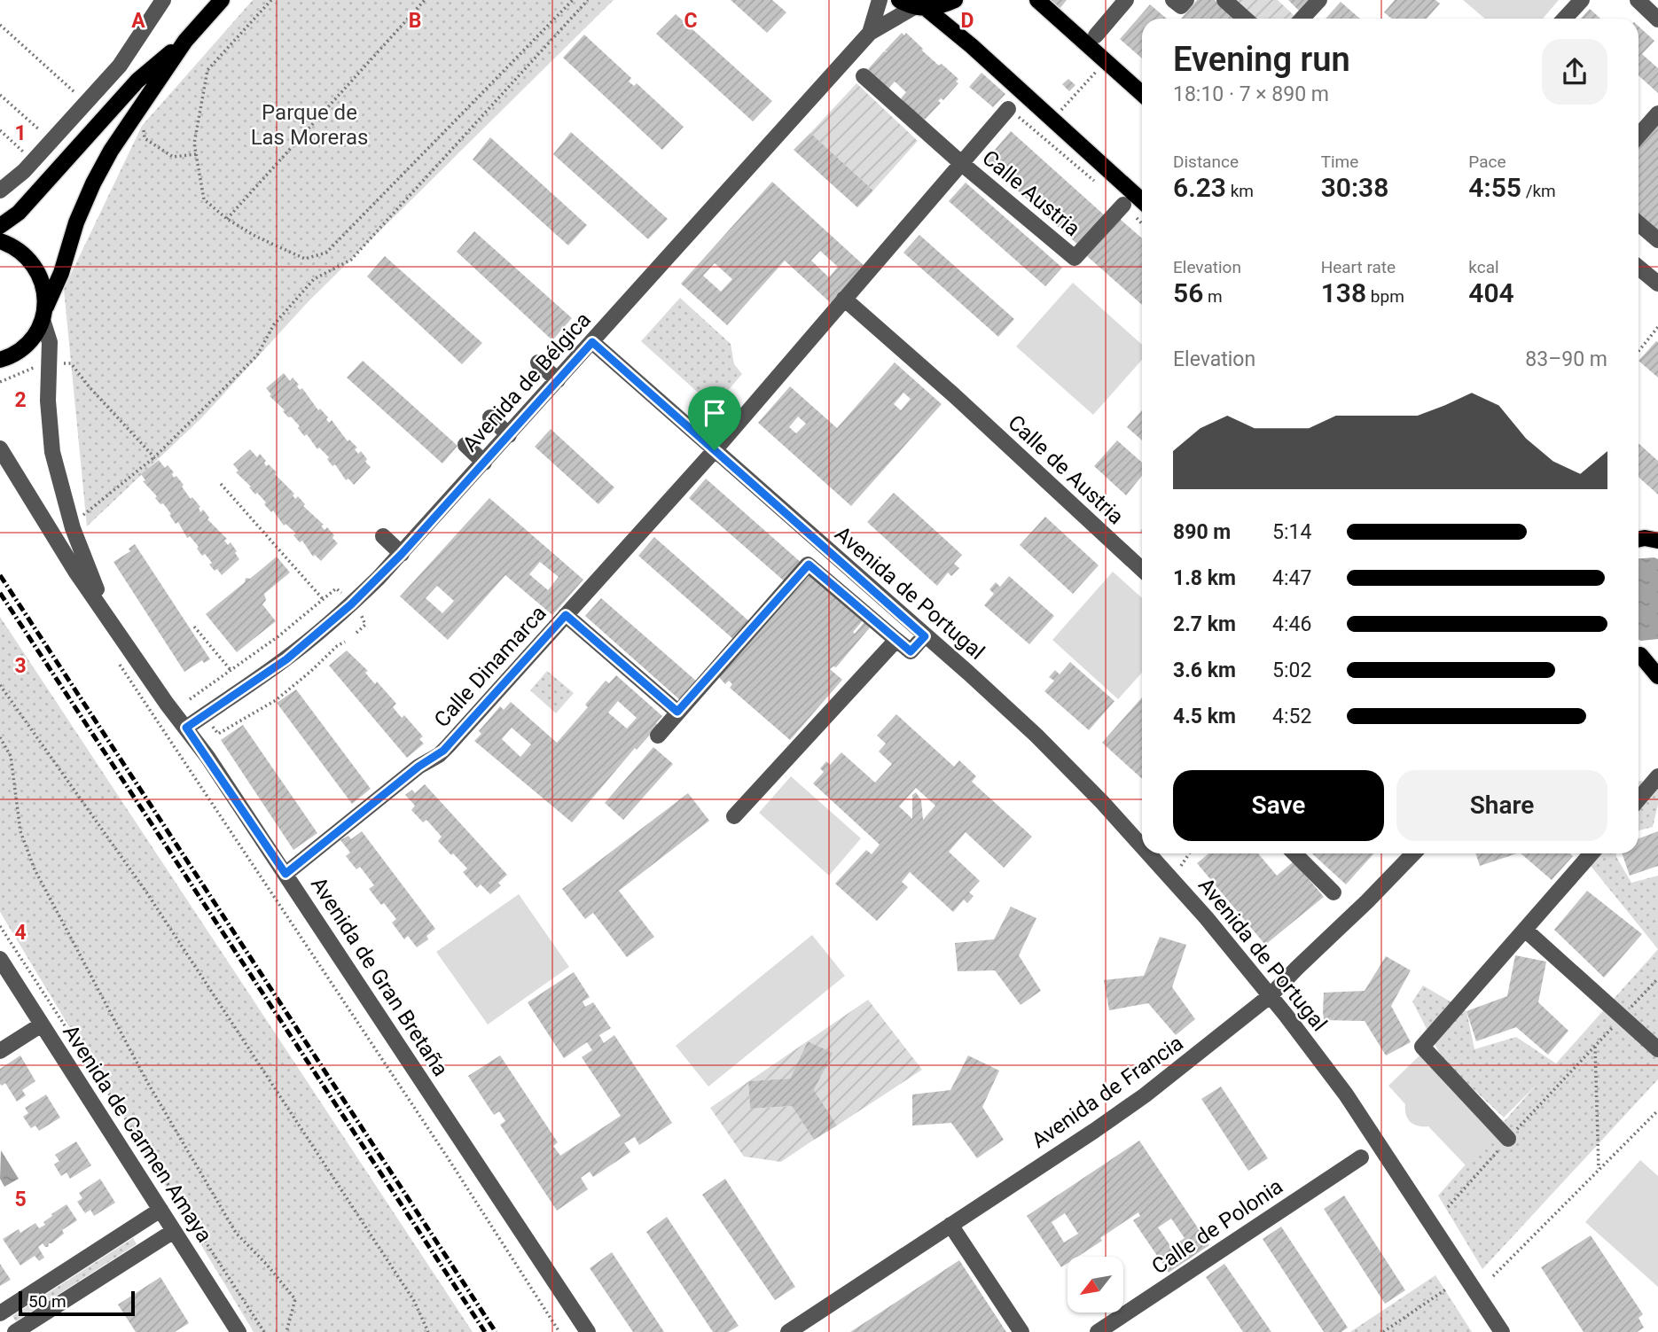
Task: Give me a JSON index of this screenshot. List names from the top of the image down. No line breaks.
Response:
{"streets":{"street":["Calle Austria","Avenida de Bélgica","Calle de Austria","Avenida de Portugal","Calle Dinamarca","Avenida de Gran Bretaña","Avenida de Francia","Avenida de Carmen Amaya","Calle de Polonia"]},"crossings":[["Avenida de Bélgica","Avenida de Portugal"],["Avenida de Bélgica","Avenida de Gran Bretaña"],["Avenida de Portugal","Avenida de Francia"],["Calle Dinamarca","Avenida de Gran Bretaña"]],"parks":["Parque de Las Moreras"],"scale_bar":"50 m","north":"bottom left","page":{"heading":["Evening run","18:10 · 7 × 890 m"],"stats":[["Distance","6.23 km"],["Time","30:38"],["Pace","4:55 /km"],["Elevation","56 m"],["Heart rate","138 bpm"],["kcal","404"]],"chart":["Elevation","83–90 m"],"list":[{"name":"890 m","note":"5:14"},{"name":"1.8 km","note":"4:47"},{"name":"2.7 km","note":"4:46"},{"name":"3.6 km","note":"5:02"},{"name":"4.5 km","note":"4:52"}],"buttons":["Save","Share"],"scale":"50 m"},"grid":{"columns":["A","B","C","D"],"rows":["1","2","3","4","5"]}}
